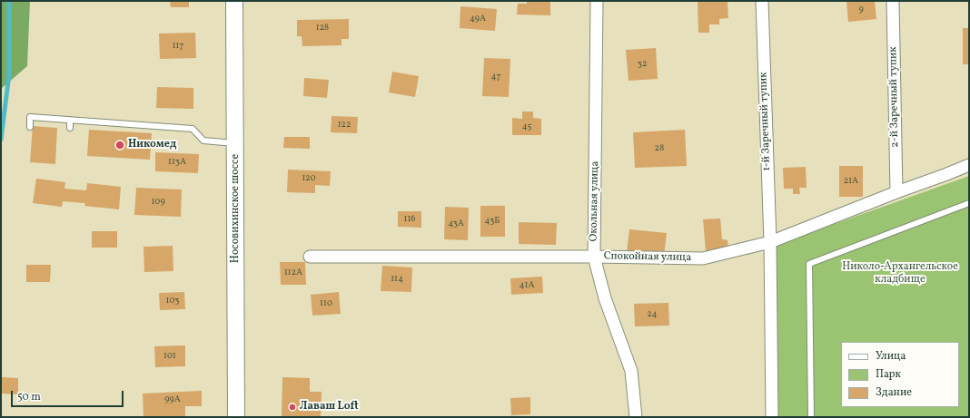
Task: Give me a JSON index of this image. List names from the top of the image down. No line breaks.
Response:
{"streets":{"main road":["Носовихинское шоссе"],"street":["2-й Заречный тупик","1-й Заречный тупик","Окольная улица","Спокойная улица"]},"crossings":[["2-й Заречный тупик","Спокойная улица"],["1-й Заречный тупик","Спокойная улица"],["Окольная улица","Спокойная улица"]],"parks":["Николо-Архангельское кладбище"],"places":["Никомед","Лаваш Loft"],"house_numbers":["9","49А","128","117","32","47","122","45","28","113А","120","21А","109","116","43Б","43А","112А","114","41А","103","110","24","101","99А"],"legend":["Улица","Парк","Здание"],"scale_bar":"50 m"}
